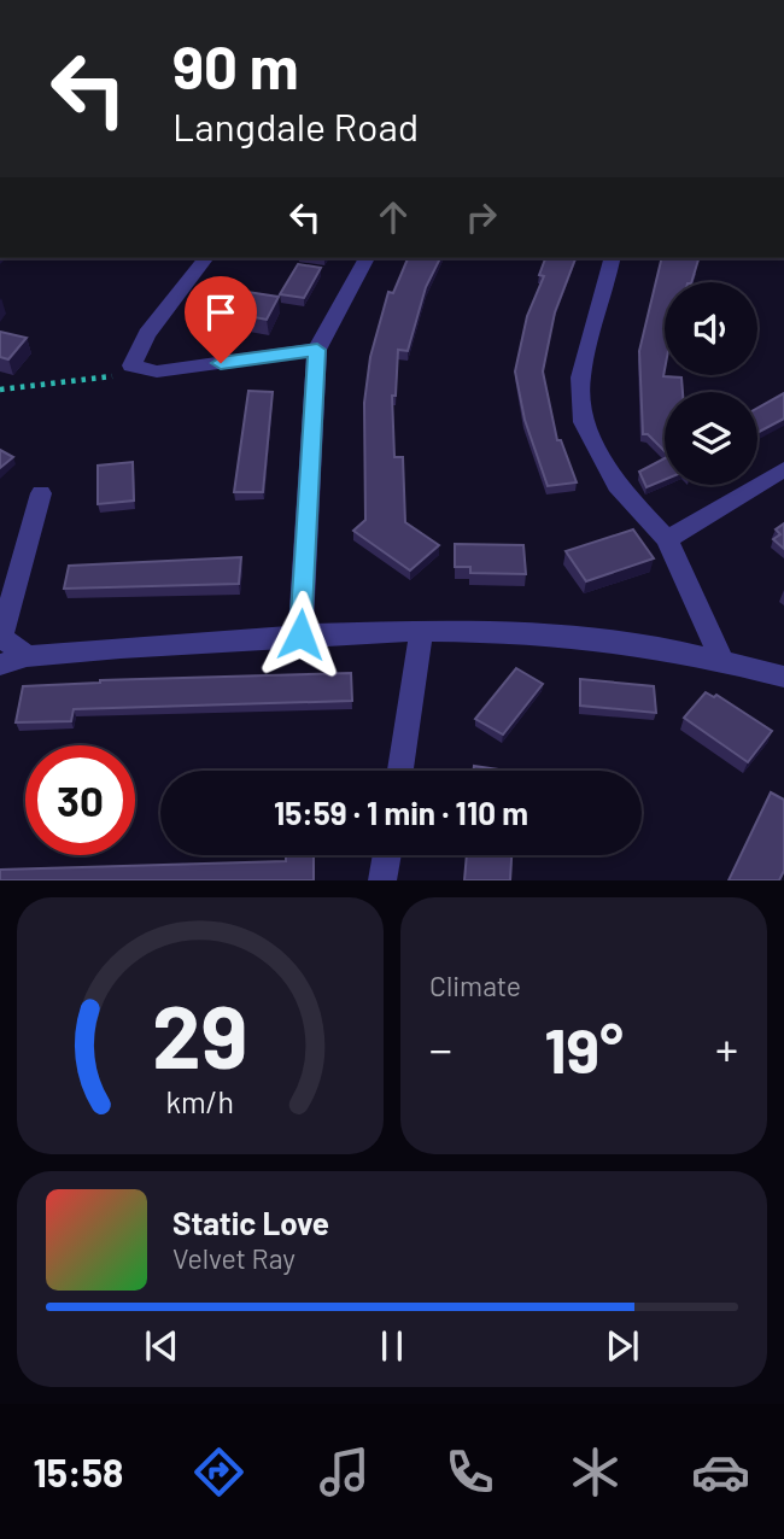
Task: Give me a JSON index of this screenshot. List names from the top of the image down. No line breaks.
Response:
{"page":{"turn":["90 m","Langdale Road"],"limit":"30","trip":"15:59 · 1 min · 110 m","tile":"Climate","heat":["−","19°","+"],"song":["Static Love","Velvet Ray"],"tabs":"15:58","gauge":["29","km/h"]}}
